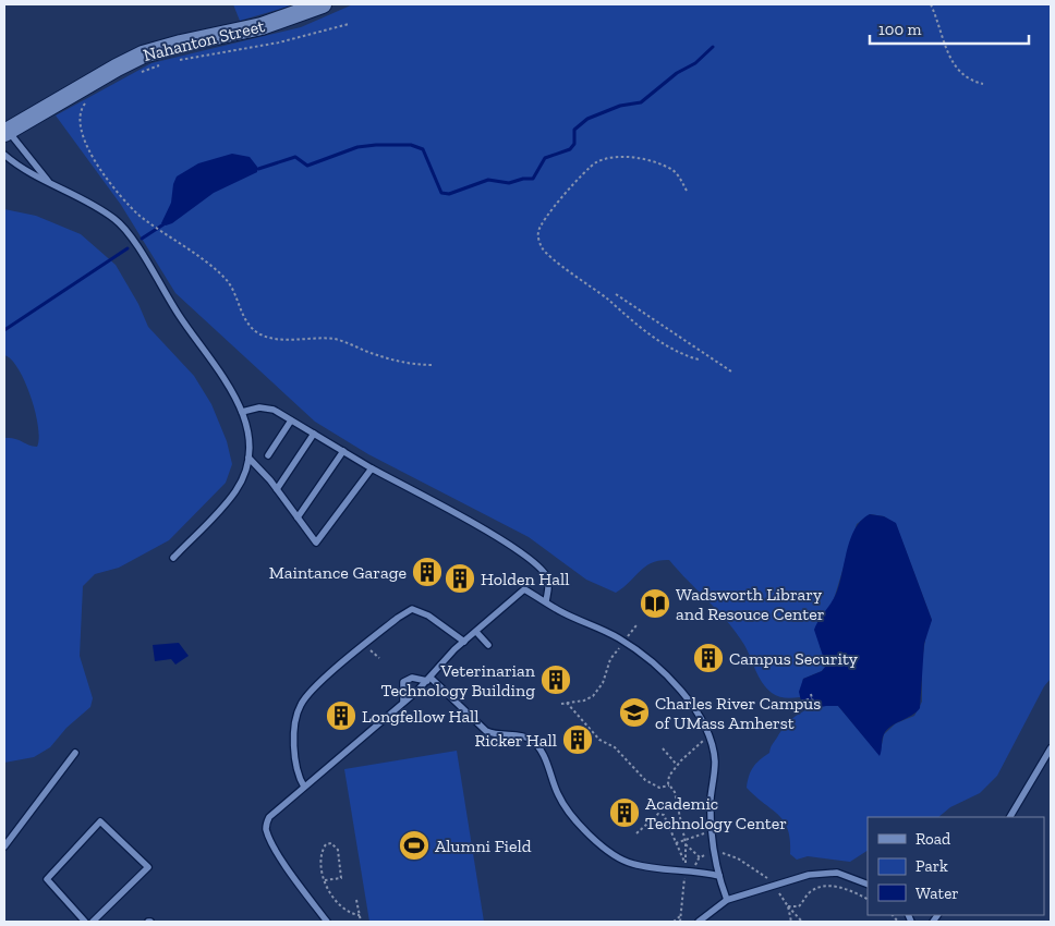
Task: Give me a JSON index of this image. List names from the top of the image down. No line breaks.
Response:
{"streets":{"main road":["Nahanton Street"]},"places":{"building":["Maintance Garage","Holden Hall","Campus Security","Veterinarian Technology Building","Longfellow Hall","Ricker Hall","Academic Technology Center"],"library":["Wadsworth Library and Resouce Center"],"school or university":["Charles River Campus of UMass Amherst"],"sports":["Alumni Field"]},"legend":["Road","Park","Water"],"scale_bar":"100 m"}
